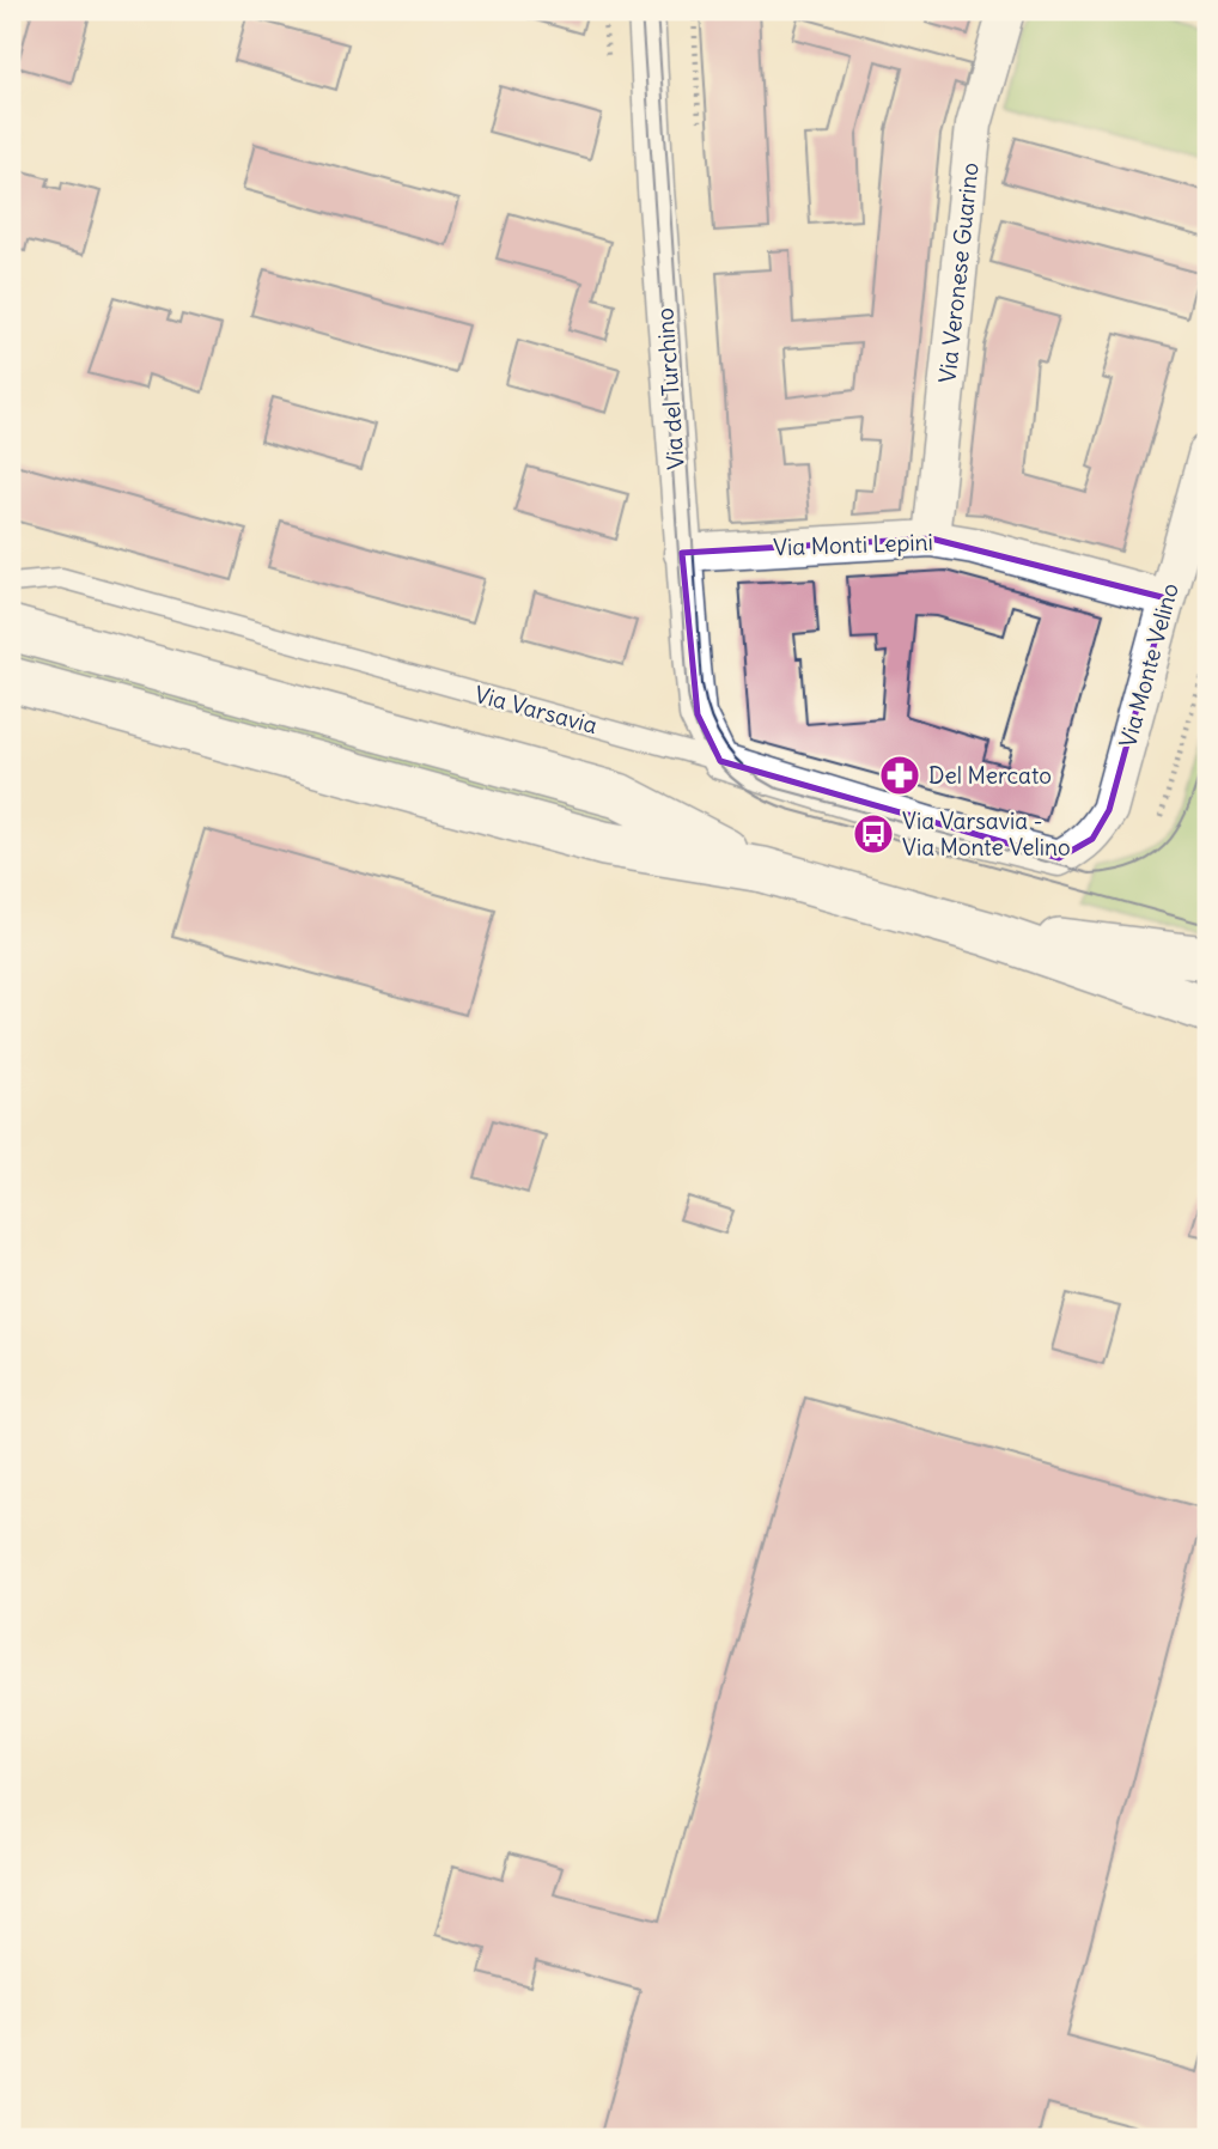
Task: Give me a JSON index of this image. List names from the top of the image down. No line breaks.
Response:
{"streets":{"street":["Via Veronese Guarino","Via del Turchino","Via Monti Lepini","Via Monte Velino","Via Varsavia"]},"crossings":[["Via Veronese Guarino","Via Monti Lepini"],["Via del Turchino","Via Monti Lepini"],["Via del Turchino","Via Varsavia"],["Via Monti Lepini","Via Monte Velino"],["Via Monte Velino","Via Varsavia"]],"places":{"pharmacy":["Del Mercato"],"bus stop":["Via Varsavia - Via Monte Velino"]}}
